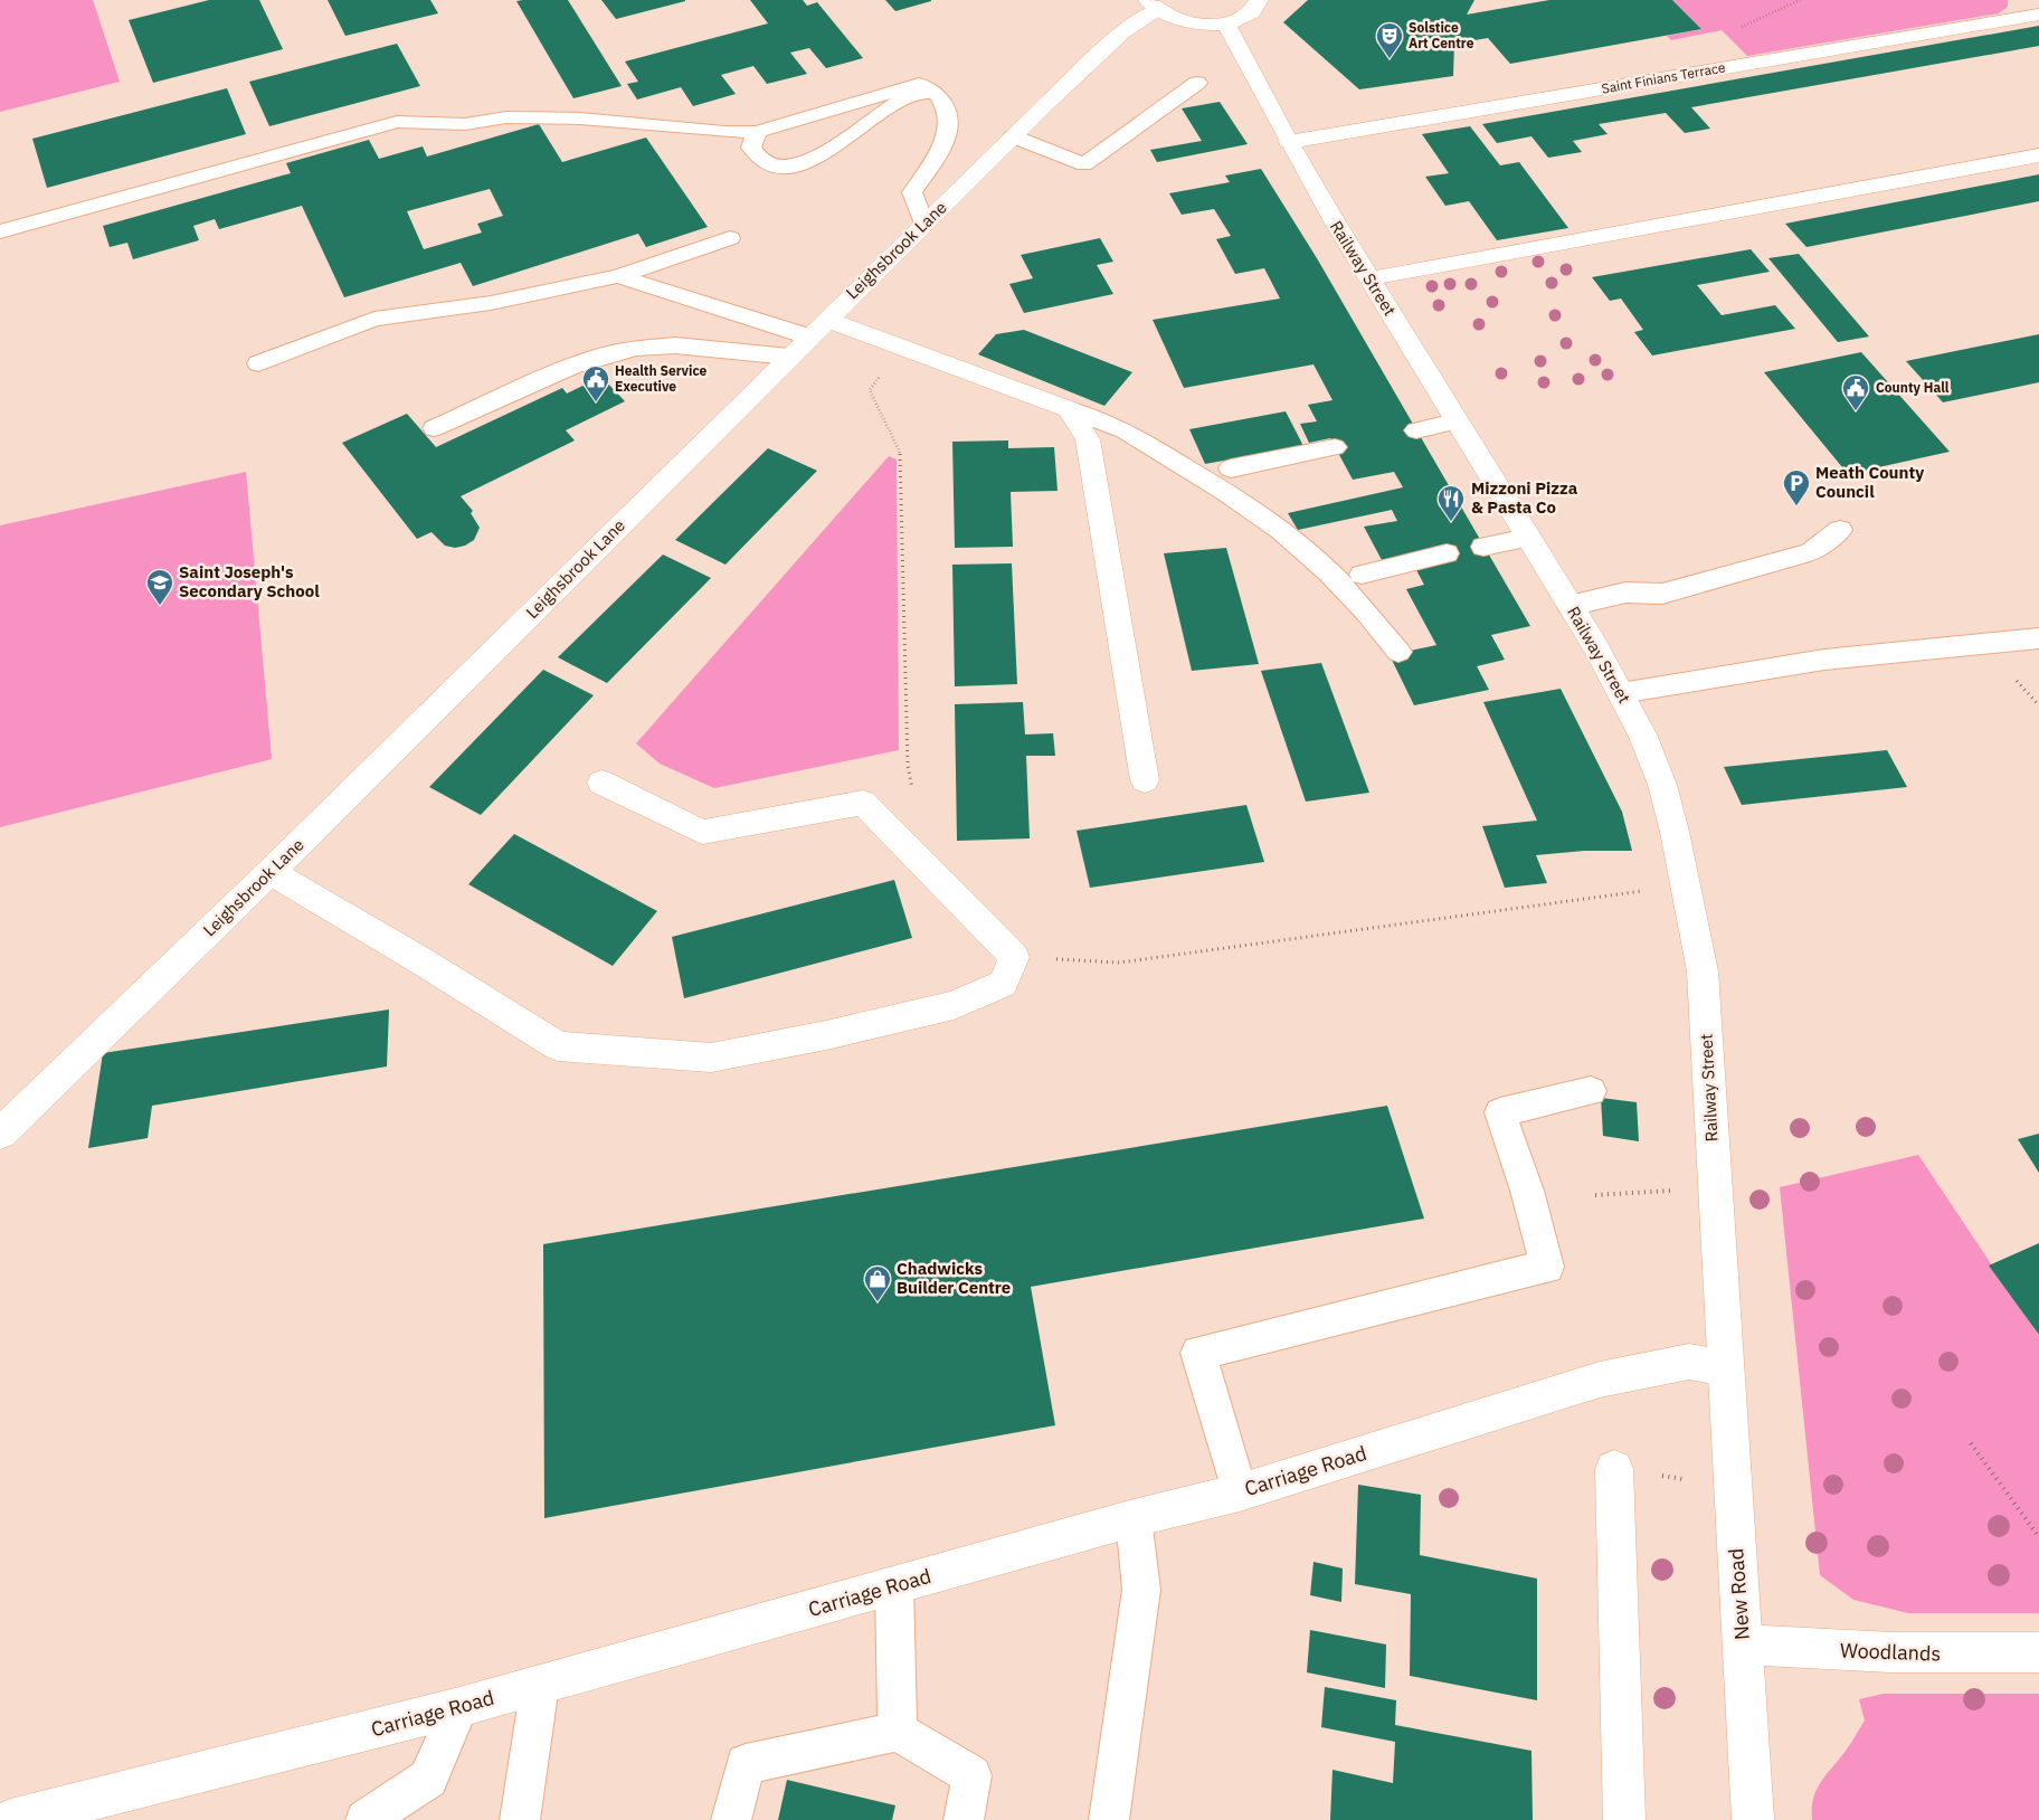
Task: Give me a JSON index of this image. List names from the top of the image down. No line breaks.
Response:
{"streets":{"street":["Saint Finians Terrace","Leighsbrook Lane","Railway Street","Carriage Road","New Road","Woodlands"]},"crossings":[["Saint Finians Terrace","Railway Street"],["Railway Street","Carriage Road"],["Railway Street","New Road"],["Carriage Road","New Road"],["New Road","Woodlands"]],"places":{"theatre":["Solstice Art Centre"],"public building":["Health Service Executive","County Hall"],"parking":["Meath County Council"],"restaurant":["Mizzoni Pizza & Pasta Co"],"school or university":["Saint Joseph's Secondary School"],"shop":["Chadwicks Builder Centre"]}}
